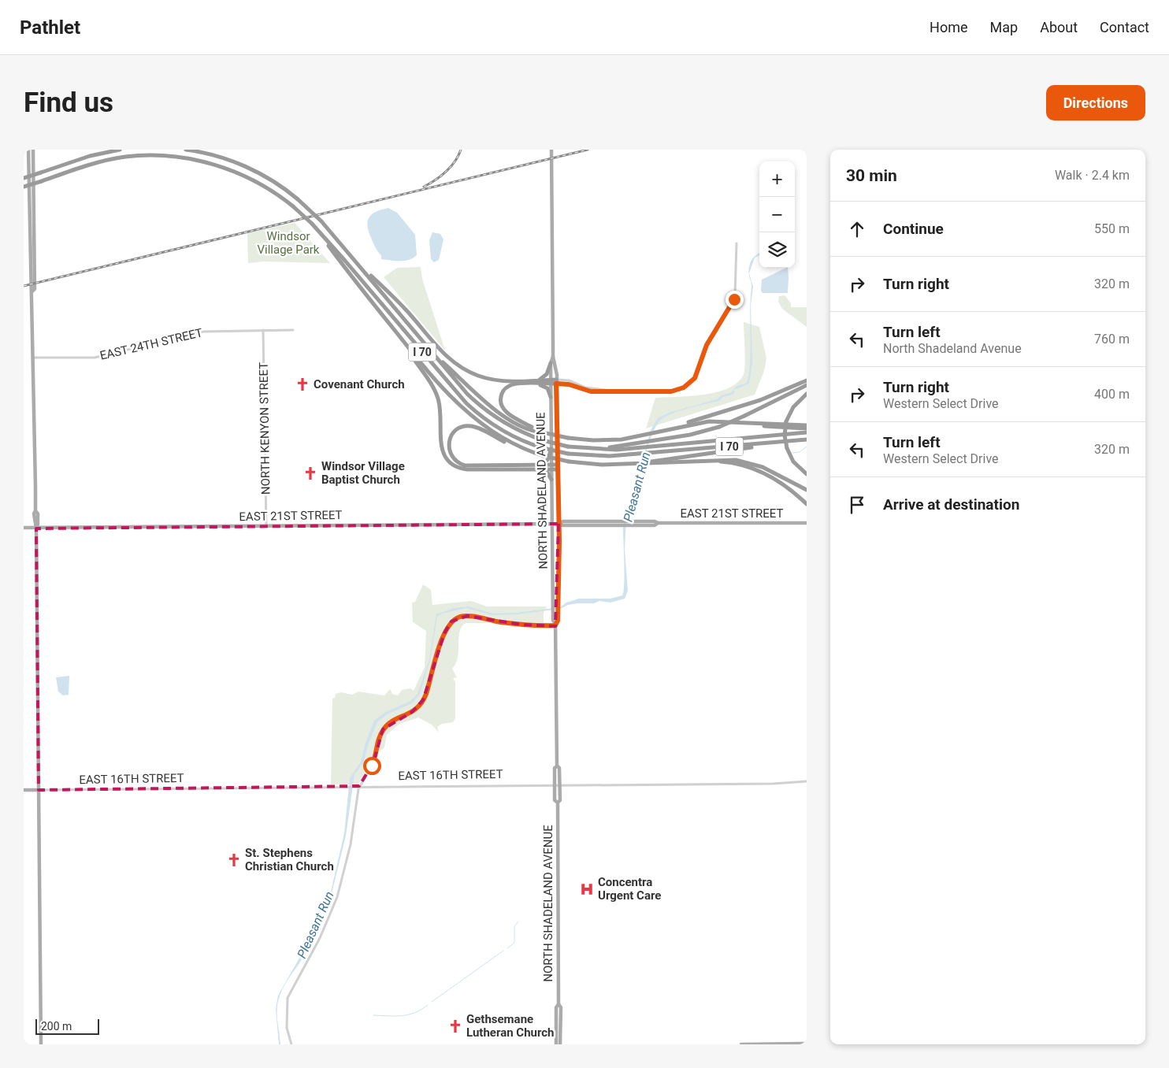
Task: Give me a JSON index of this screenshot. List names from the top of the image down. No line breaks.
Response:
{"streets":{"highway":["I 70"],"main road":["NORTH SHADELAND AVENUE","EAST 21ST STREET","EAST 16TH STREET"],"street":["EAST 24TH STREET","NORTH KENYON STREET"]},"crossings":[["EAST 24TH STREET","NORTH KENYON STREET"],["NORTH KENYON STREET","EAST 21ST STREET"],["NORTH SHADELAND AVENUE","EAST 21ST STREET"],["NORTH SHADELAND AVENUE","EAST 16TH STREET"]],"water":["Pleasant Run"],"parks":["Windsor Village Park"],"places":{"church":["Covenant Church","Windsor Village Baptist Church","St. Stephens Christian Church","Gethsemane Lutheran Church"],"hospital":["Concentra Urgent Care"]},"scale_bar":"200 m","page":{"header":"Pathlet","nav":["Home","Map","About","Contact"],"buttons":"Directions","title":"Find us","heading":["30 min","Walk · 2.4 km"],"map_buttons":["+","−"],"list":[["Continue","550 m"],["Turn right","320 m"],["Turn left","North Shadeland Avenue","760 m"],["Turn right","Western Select Drive","400 m"],["Turn left","Western Select Drive","320 m"],"Arrive at destination"],"scale":"200 m"}}
